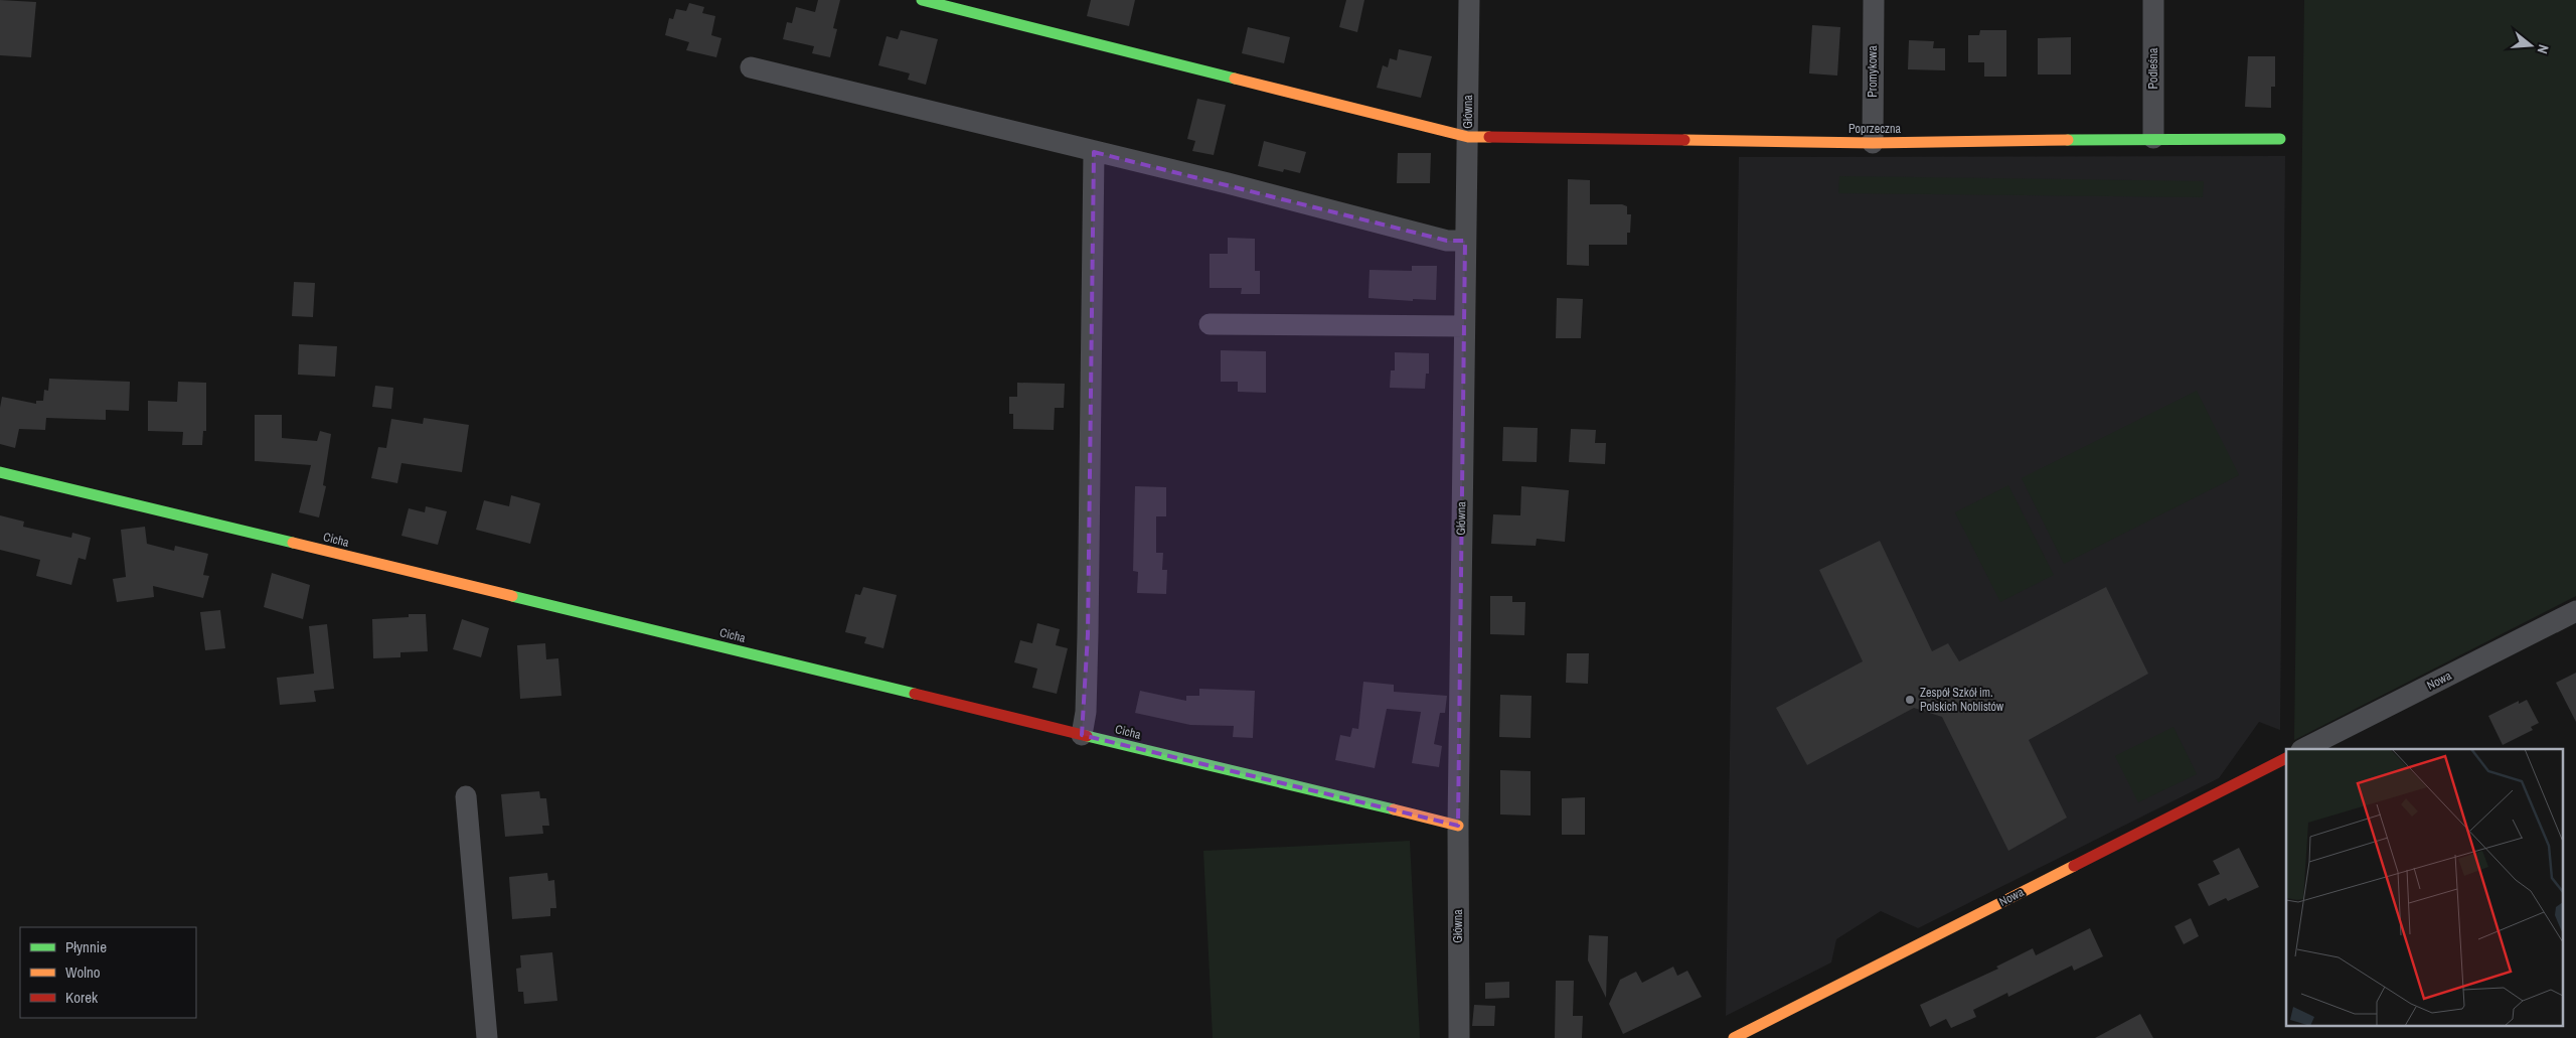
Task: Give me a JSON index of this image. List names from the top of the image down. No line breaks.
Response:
{"streets":{"street":["Podleśna","Promykowa","Główna","Poprzeczna","Cicha","Nowa"]},"crossings":[["Podleśna","Poprzeczna"],["Promykowa","Poprzeczna"],["Główna","Poprzeczna"],["Główna","Cicha"]],"places":["Zespół Szkół im. Polskich Noblistów"],"legend":["Płynnie","Wolno","Korek"],"north":"right"}
